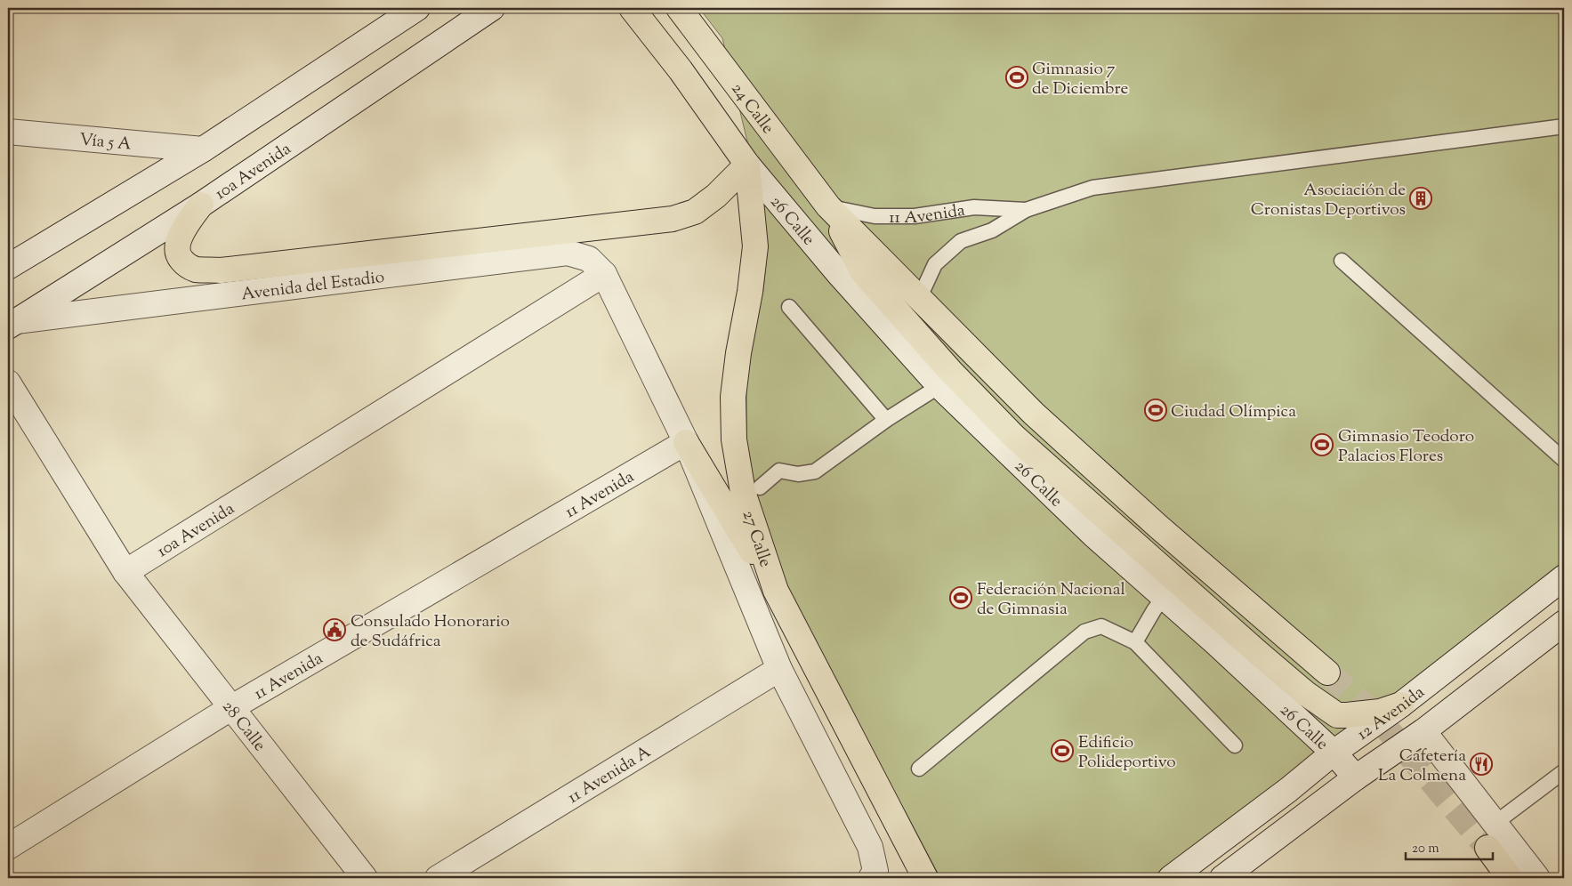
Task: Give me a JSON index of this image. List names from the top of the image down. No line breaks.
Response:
{"streets":{"main road":["24 Calle","26 Calle","27 Calle"],"street":["Vía 5 A","10a Avenida","11 Avenida","Avenida del Estadio","12 Avenida","28 Calle","11 Avenida A"]},"crossings":[["24 Calle","11 Avenida"],["24 Calle","26 Calle"],["10a Avenida","Avenida del Estadio"],["10a Avenida","27 Calle"],["10a Avenida","28 Calle"],["11 Avenida","26 Calle"],["11 Avenida","27 Calle"],["11 Avenida","28 Calle"],["26 Calle","27 Calle"],["26 Calle","12 Avenida"],["Avenida del Estadio","27 Calle"],["27 Calle","11 Avenida A"]],"places":{"sports":["Gimnasio 7 de Diciembre","Ciudad Olímpica","Gimnasio Teodoro Palacios Flores","Federación Nacional de Gimnasia","Edificio Polideportivo"],"building":["Asociación de Cronistas Deportivos"],"public building":["Consulado Honorario de Sudáfrica"],"restaurant":["Cafetería La Colmena"]},"scale_bar":"20 m"}
